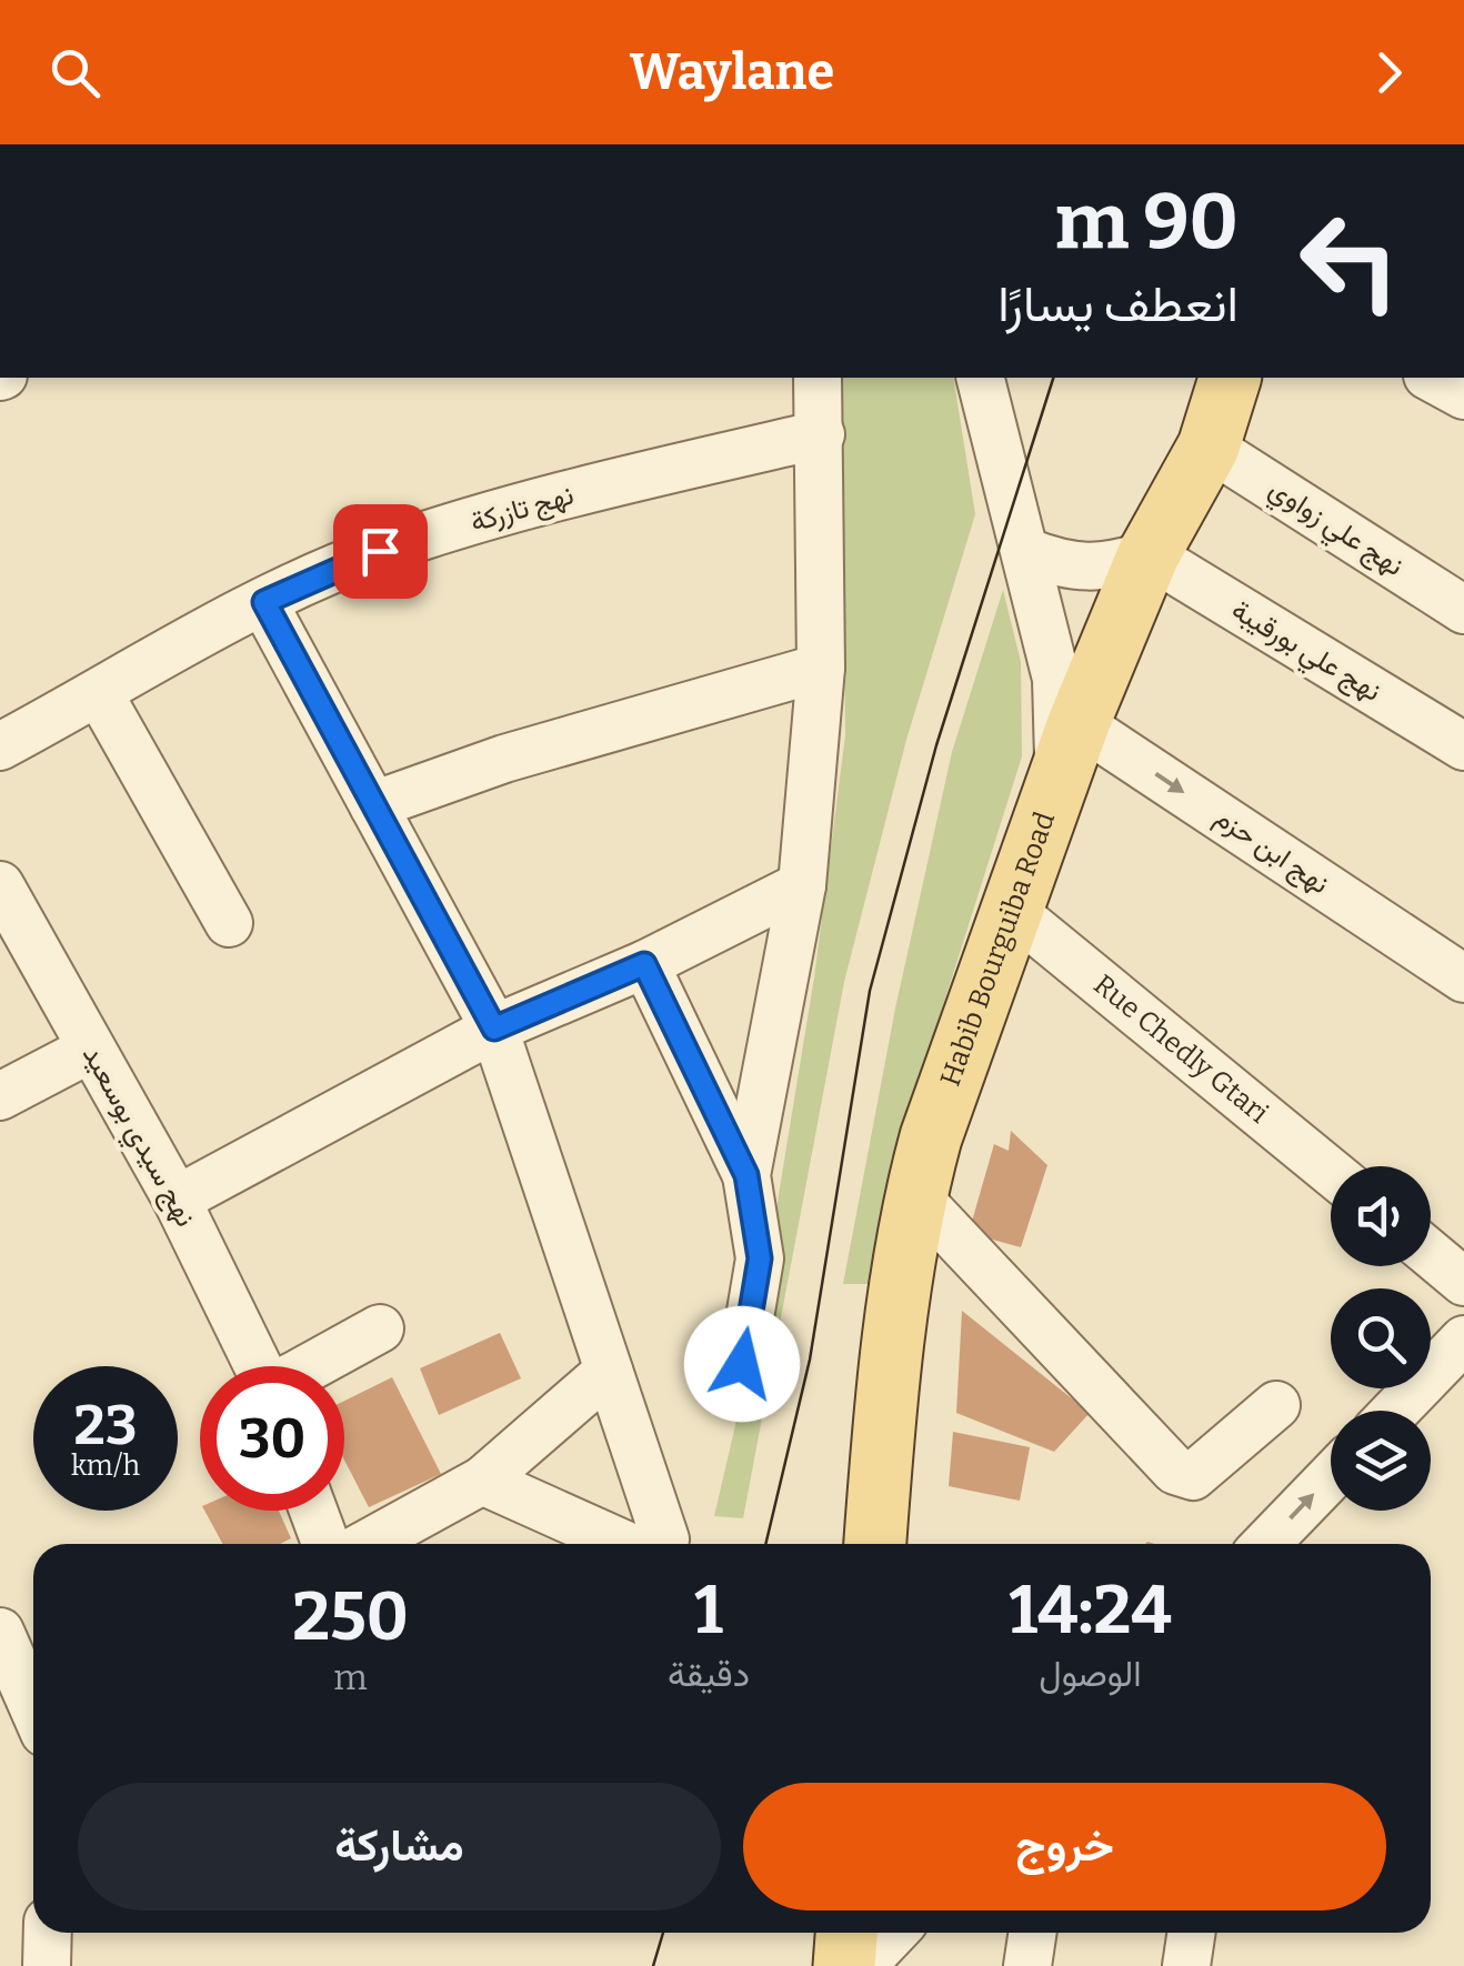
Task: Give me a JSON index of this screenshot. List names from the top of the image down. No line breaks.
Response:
{"streets":{"main road":["Habib Bourguiba Road"],"street":["نهج تازركة","نهج علي زواوي","نهج علي بورقيبة","نهج ابن حزم","Rue Chedly Gtari","نهج سيدي بوسعيد"]},"crossings":[["نهج علي زواوي","Habib Bourguiba Road"],["نهج علي بورقيبة","Habib Bourguiba Road"],["نهج ابن حزم","Habib Bourguiba Road"],["Habib Bourguiba Road","Rue Chedly Gtari"]],"one_way":["نهج ابن حزم"],"page":{"header":"Waylane","turn":["90 m","انعطف يسارًا"],"speed":"23 km/h","limit":"30","eta":["14:24","الوصول","1","دقيقة","250","m"],"buttons":["خروج","مشاركة"]}}
